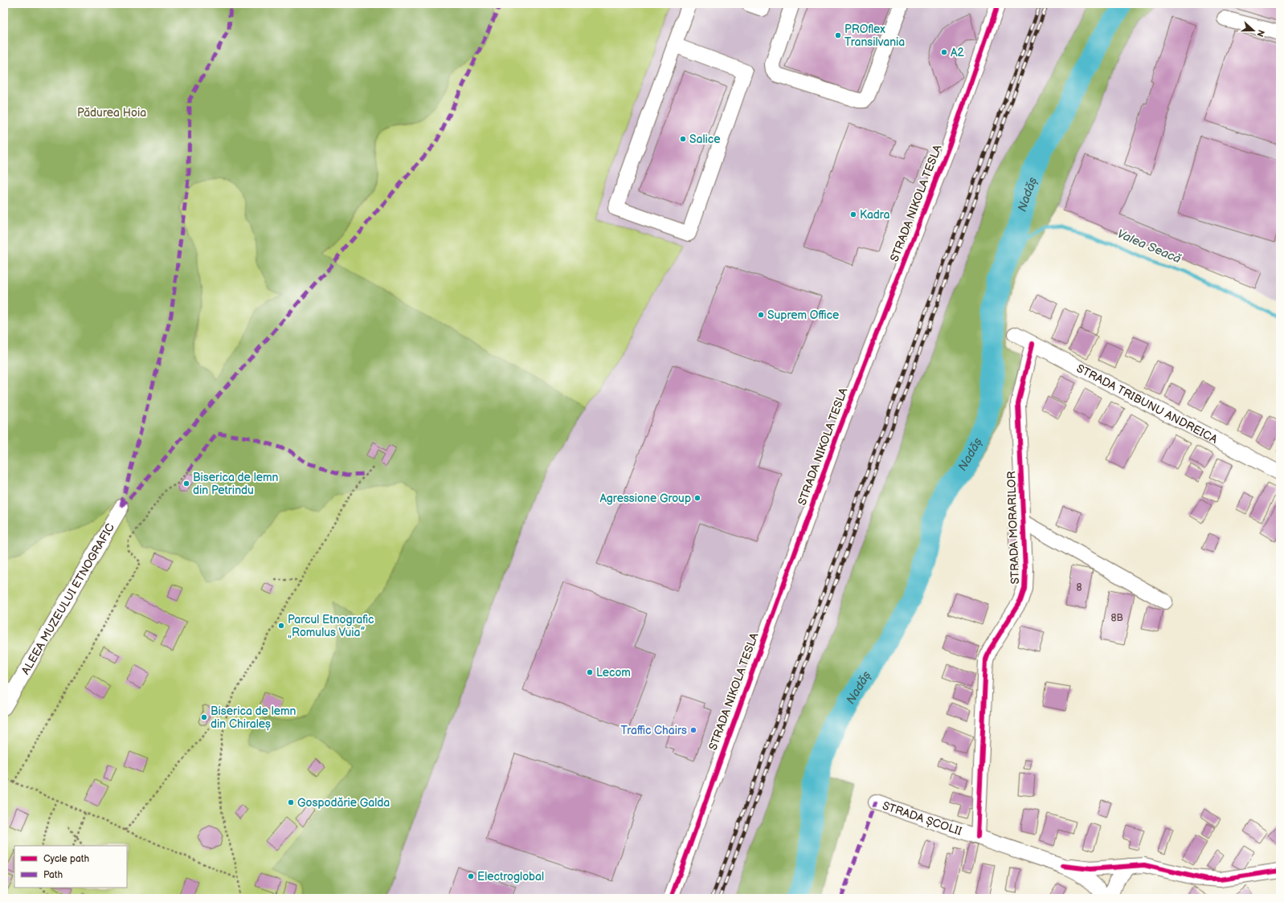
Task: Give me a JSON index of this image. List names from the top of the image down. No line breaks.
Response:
{"streets":{"street":["STRADA NIKOLA TESLA","STRADA TRIBUNU ANDREICA","STRADA MORARILOR","ALEEA MUZEULUI ETNOGRAFIC","STRADA ȘCOLII"]},"crossings":[["STRADA TRIBUNU ANDREICA","STRADA MORARILOR"],["STRADA MORARILOR","STRADA ȘCOLII"]],"water":["Nadăș","Valea Seacă"],"parks":["Pădurea Hoia"],"places":["PROflex Transilvania","A2","Salice","Kadra","Suprem Office","Biserica de lemn din Petrindu","Agressione Group","Parcul Etnografic „Romulus Vuia”","Lecom","Biserica de lemn din Chiraleș","Traffic Chairs","Gospodărie Galda","Electroglobal"],"house_numbers":["8","8B"],"legend":["Cycle path","Path"],"north":"right"}
